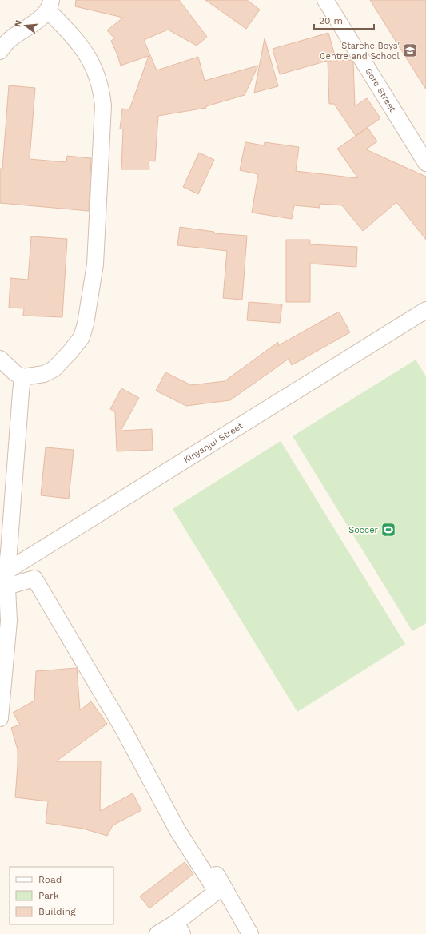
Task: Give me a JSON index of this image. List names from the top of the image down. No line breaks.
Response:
{"streets":{"street":["Gore Street","Kinyanjui Street"]},"places":{"school or university":["Starehe Boys' Centre and School"],"sports":["Soccer"]},"legend":["Road","Park","Building"],"scale_bar":"20 m","north":"left"}
